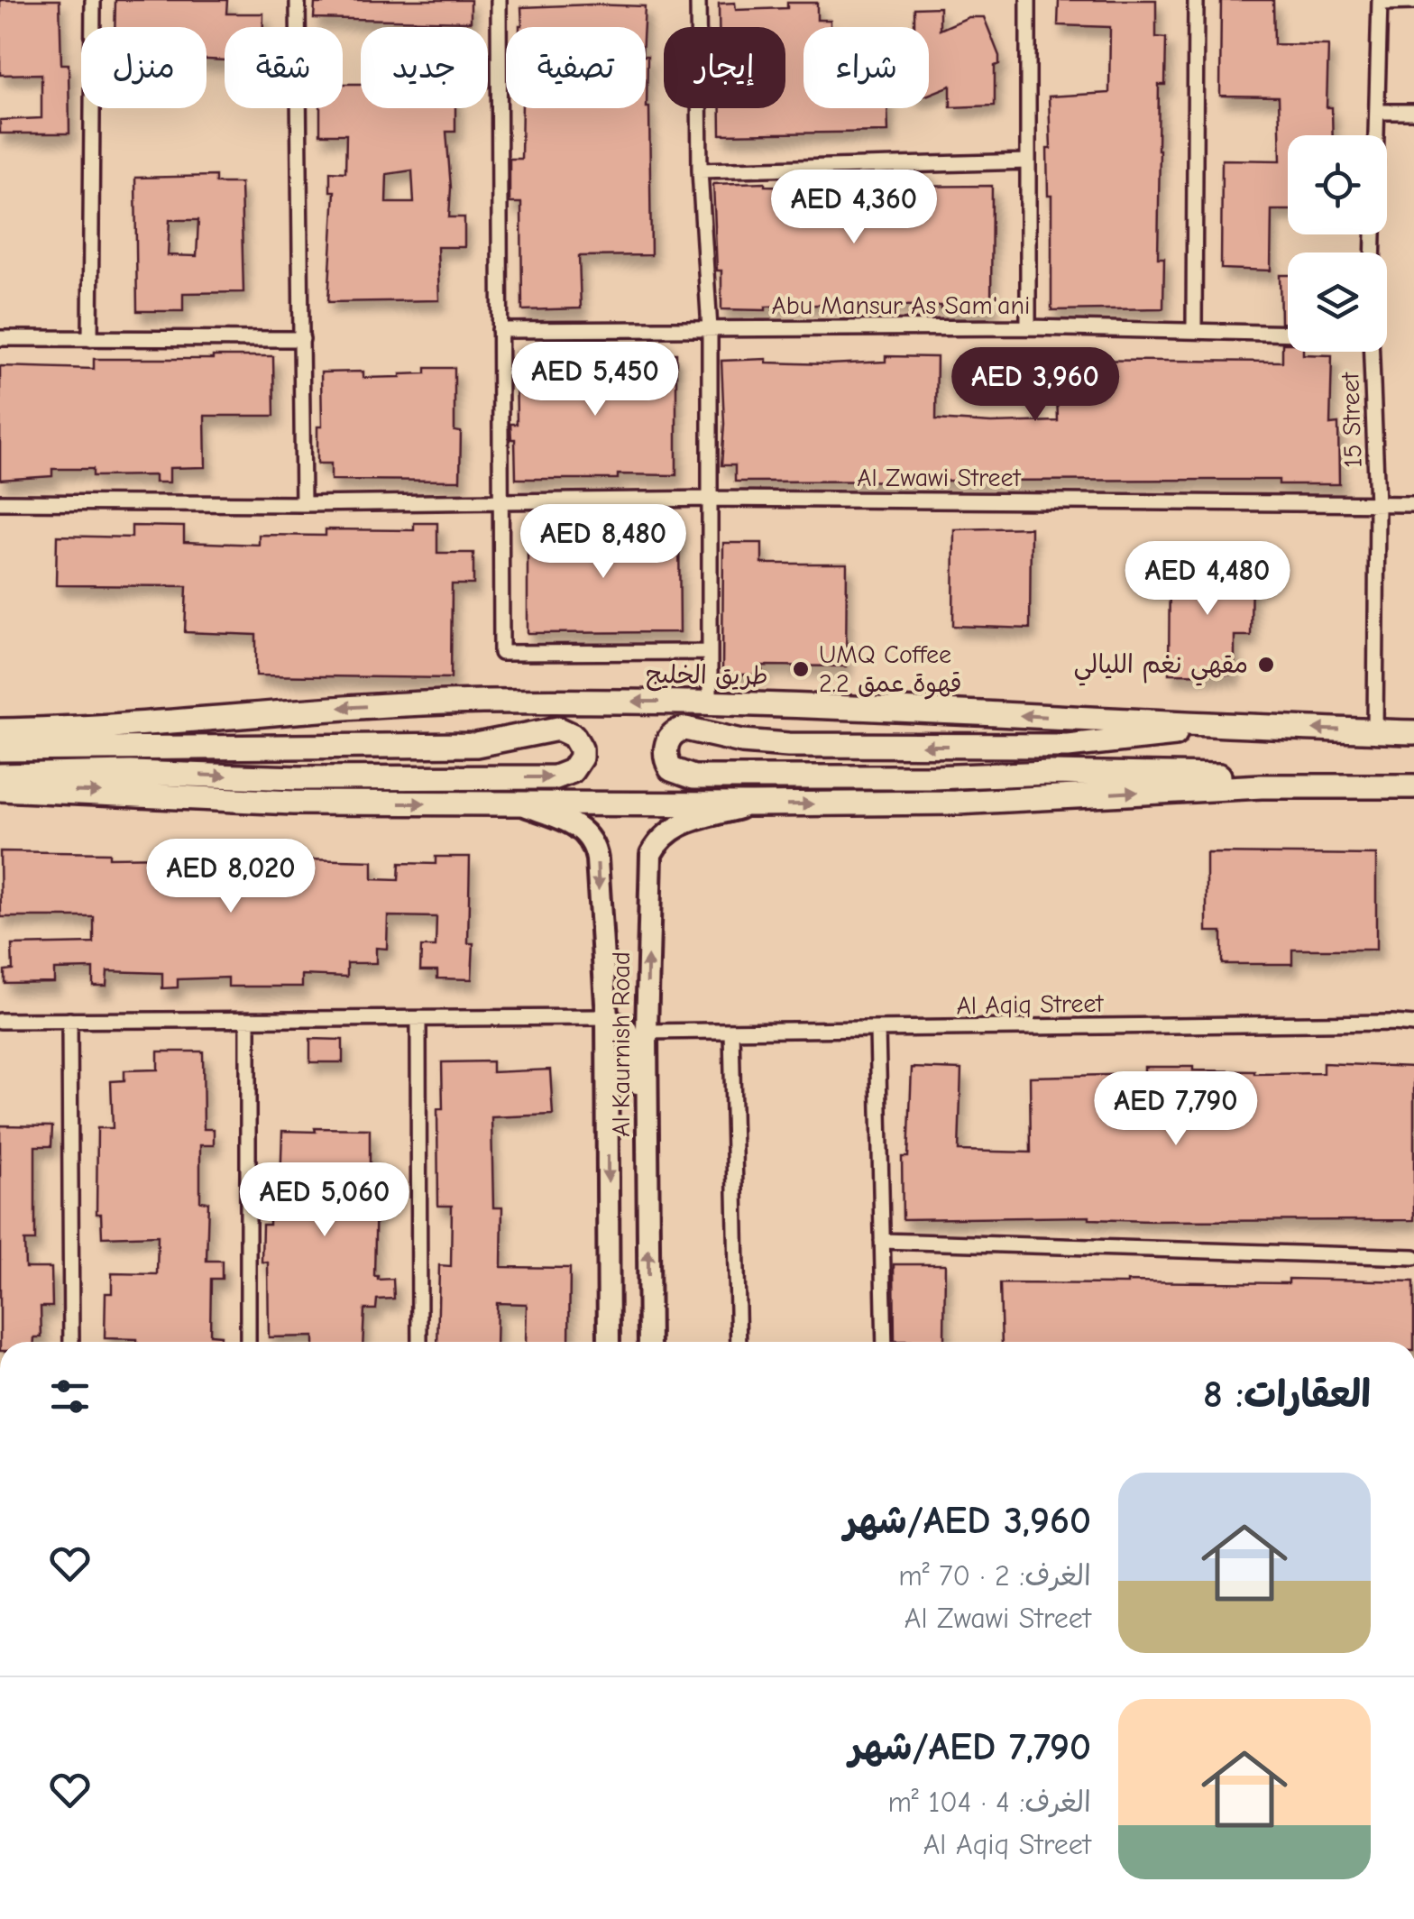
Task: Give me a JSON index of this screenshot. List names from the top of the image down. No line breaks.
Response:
{"streets":{"main road":["طريق الخليج"],"street":["Abu Mansur As Sam'ani","15 Street","Al Zwawi Street","Al Aqiq Street","Al Kaurnish Road"]},"crossings":[["15 Street","Al Zwawi Street"],["15 Street","طريق الخليج"],["Al Aqiq Street","Al Kaurnish Road"]],"places":["مقهي نغم الليالي","UMQ Coffee 2.2 قهوة عمق"],"page":{"chip":["شراء","إيجار","تصفية","جديد","شقة","منزل"],"price":["AED 4,360","AED 5,450","AED 3,960","AED 8,480","AED 4,480","AED 8,020","AED 7,790","AED 5,060"],"heading":"العقارات: 8","list":[{"name":"AED 3,960/شهر","note":"الغرف: 2 · 70 m² · Al Zwawi Street"},{"name":"AED 7,790/شهر","note":"الغرف: 4 · 104 m² · Al Aqiq Street"}]}}
